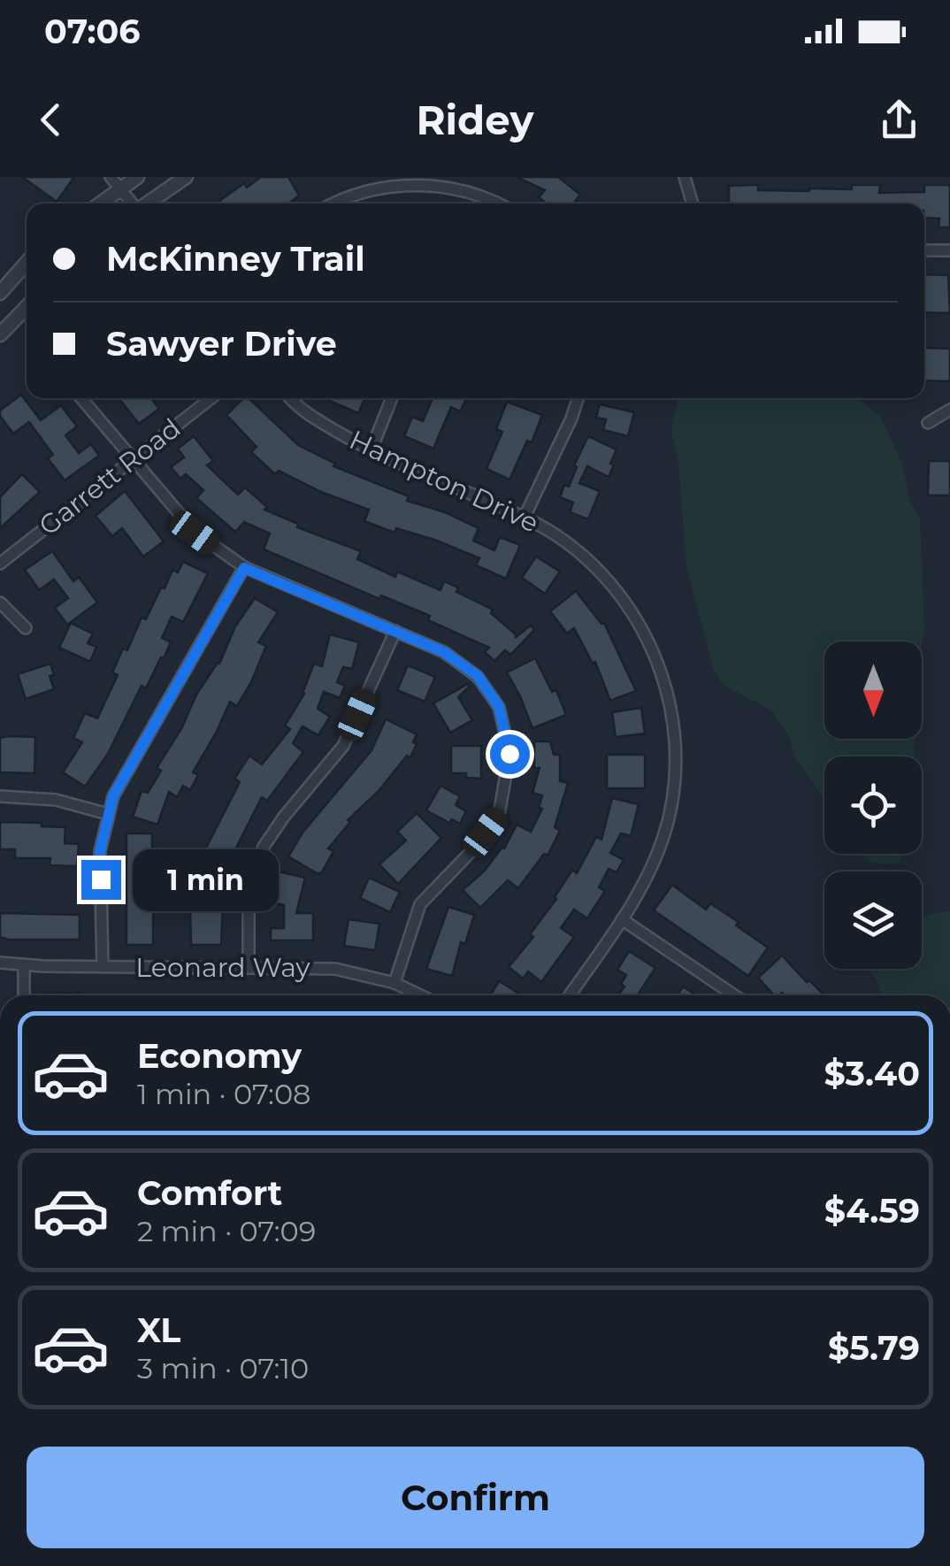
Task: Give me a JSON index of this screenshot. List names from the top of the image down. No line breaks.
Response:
{"streets":{"street":["Garrett Road","Hampton Drive","Leonard Way"]},"north":"bottom","page":{"status":"07:06","header":"Ridey","banner":["McKinney Trail","Sawyer Drive"],"bubble":"1 min","list":[{"name":"Economy","note":"1 min · 07:08","value":"$3.40"},{"name":"Comfort","note":"2 min · 07:09","value":"$4.59"},{"name":"XL","note":"3 min · 07:10","value":"$5.79"}],"buttons":"Confirm"}}
